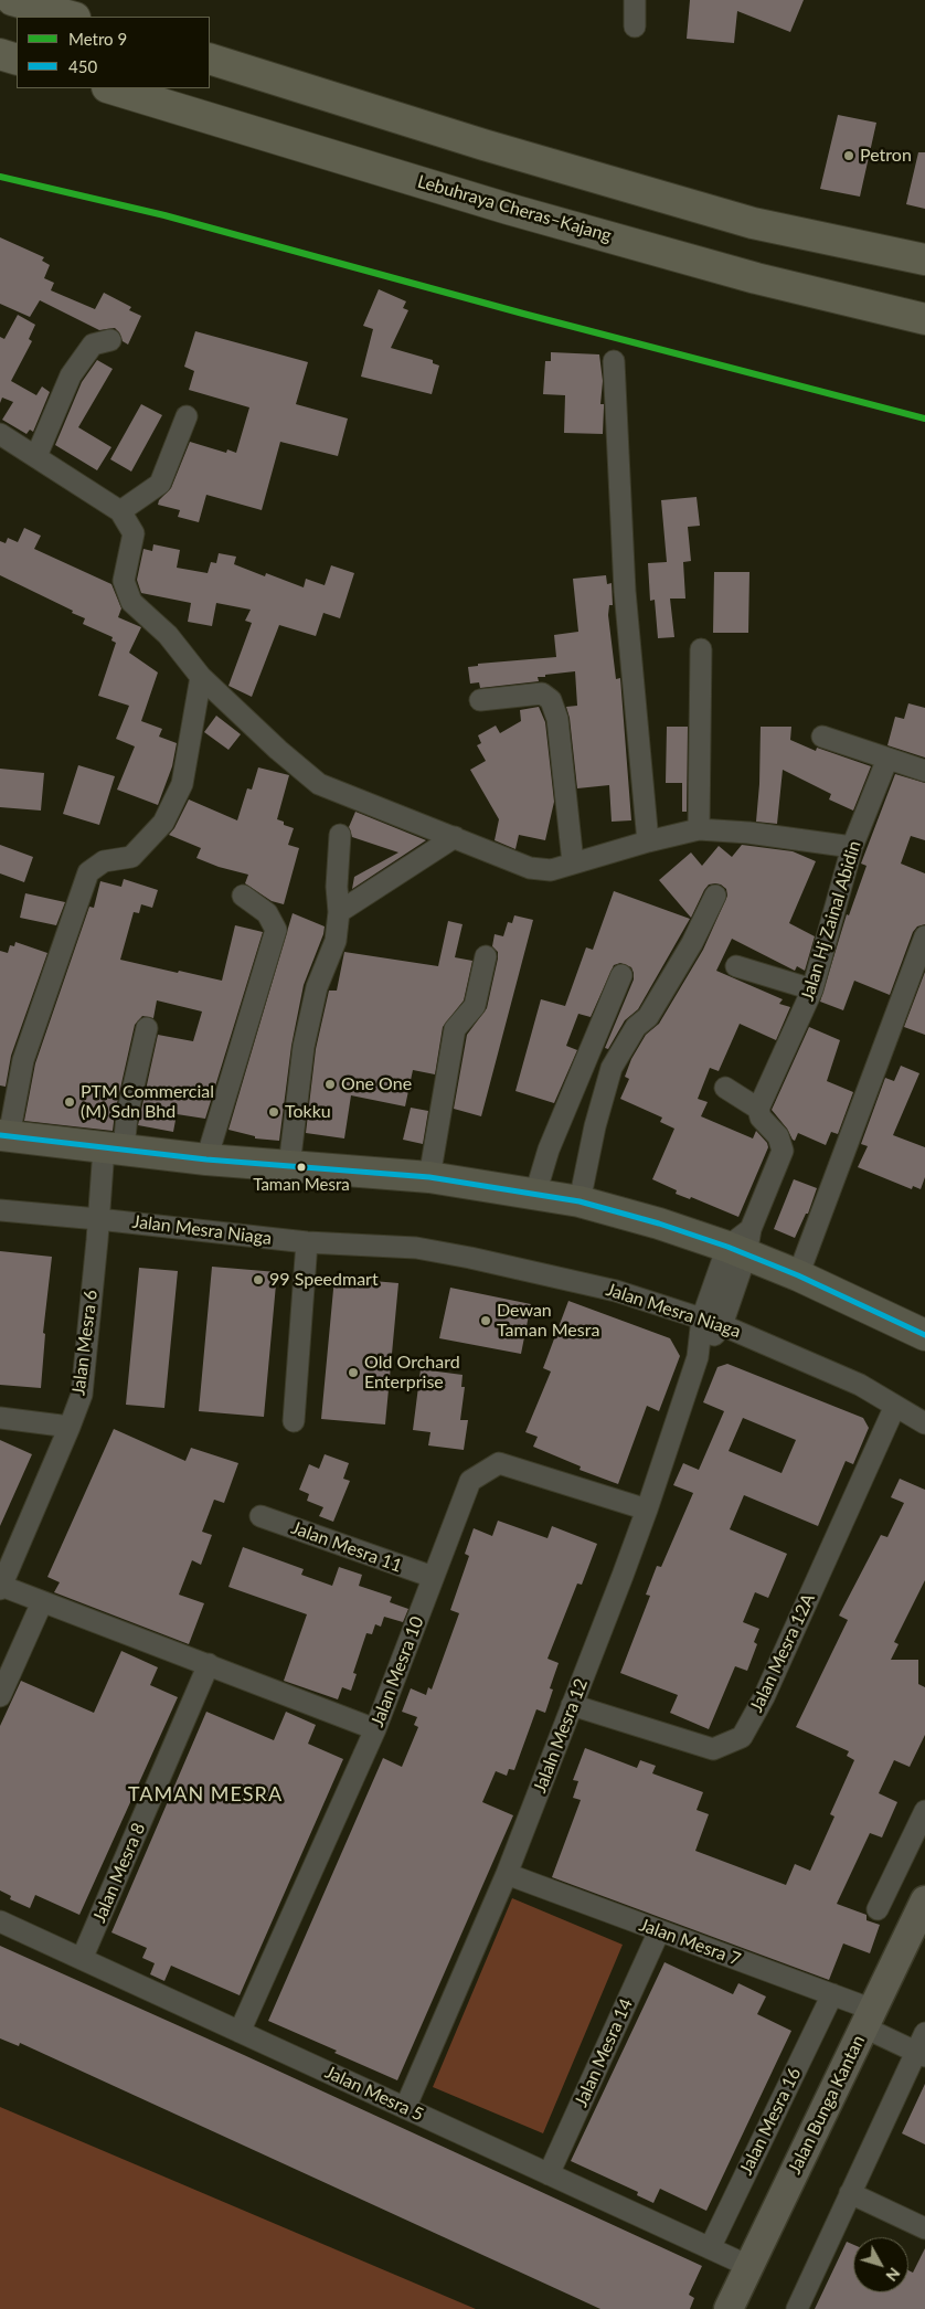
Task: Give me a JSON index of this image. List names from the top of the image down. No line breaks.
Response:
{"streets":{"highway":["Lebuhraya Cheras–Kajang"],"street":["Jalan Hj Zainal Abidin","Jalan Mesra Niaga","Jalan Mesra 6","Jalan Mesra 11","Jalan Mesra 12A","Jalan Mesra 10","Jalaln Mesra 12","Jalan Mesra 8","Jalan Mesra 7","Jalan Mesra 14","Jalan Mesra 5","Jalan Bunga Kantan","Jalan Mesra 16"]},"crossings":[["Jalan Mesra Niaga","Jalan Mesra 6"],["Jalan Mesra Niaga","Jalan Mesra 12A"],["Jalan Mesra 11","Jalan Mesra 10"],["Jalan Mesra 12A","Jalaln Mesra 12"],["Jalan Mesra 10","Jalaln Mesra 12"],["Jalan Mesra 10","Jalan Mesra 5"],["Jalaln Mesra 12","Jalan Mesra 7"],["Jalaln Mesra 12","Jalan Mesra 5"],["Jalan Mesra 8","Jalan Mesra 5"],["Jalan Mesra 7","Jalan Mesra 14"],["Jalan Mesra 7","Jalan Bunga Kantan"],["Jalan Mesra 7","Jalan Mesra 16"],["Jalan Mesra 14","Jalan Mesra 5"],["Jalan Mesra 5","Jalan Bunga Kantan"],["Jalan Mesra 5","Jalan Mesra 16"]],"districts":["TAMAN MESRA"],"places":["Petron","One One","PTM Commercial (M) Sdn Bhd","Tokku","Taman Mesra","99 Speedmart","Dewan Taman Mesra","Old Orchard Enterprise"],"lines":["metro line 9","transit line 450"],"legend":["Metro 9","450"],"north":"bottom right"}
